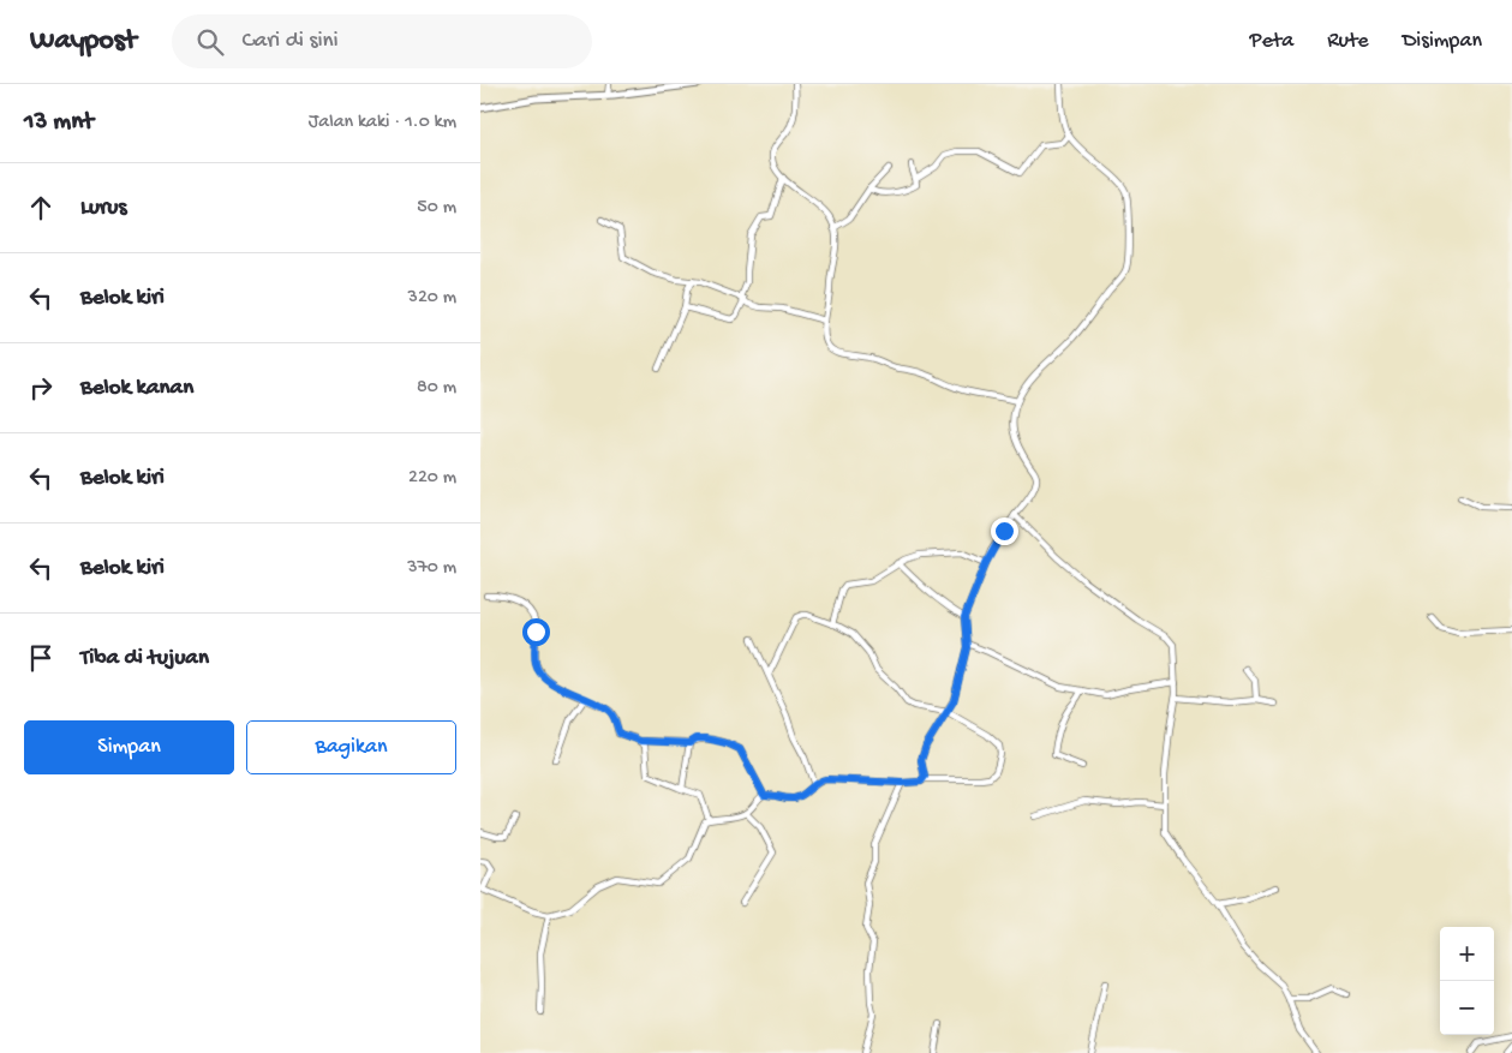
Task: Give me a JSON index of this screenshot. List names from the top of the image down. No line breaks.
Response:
{"page":{"header":"Waypost","search":"Cari di sini","nav":["Peta","Rute","Disimpan"],"heading":["13 mnt","Jalan kaki · 1.0 km"],"list":[["Lurus","50 m"],["Belok kiri","320 m"],["Belok kanan","80 m"],["Belok kiri","220 m"],["Belok kiri","370 m"],"Tiba di tujuan"],"buttons":["Simpan","Bagikan"],"map_buttons":["+","−"]}}
